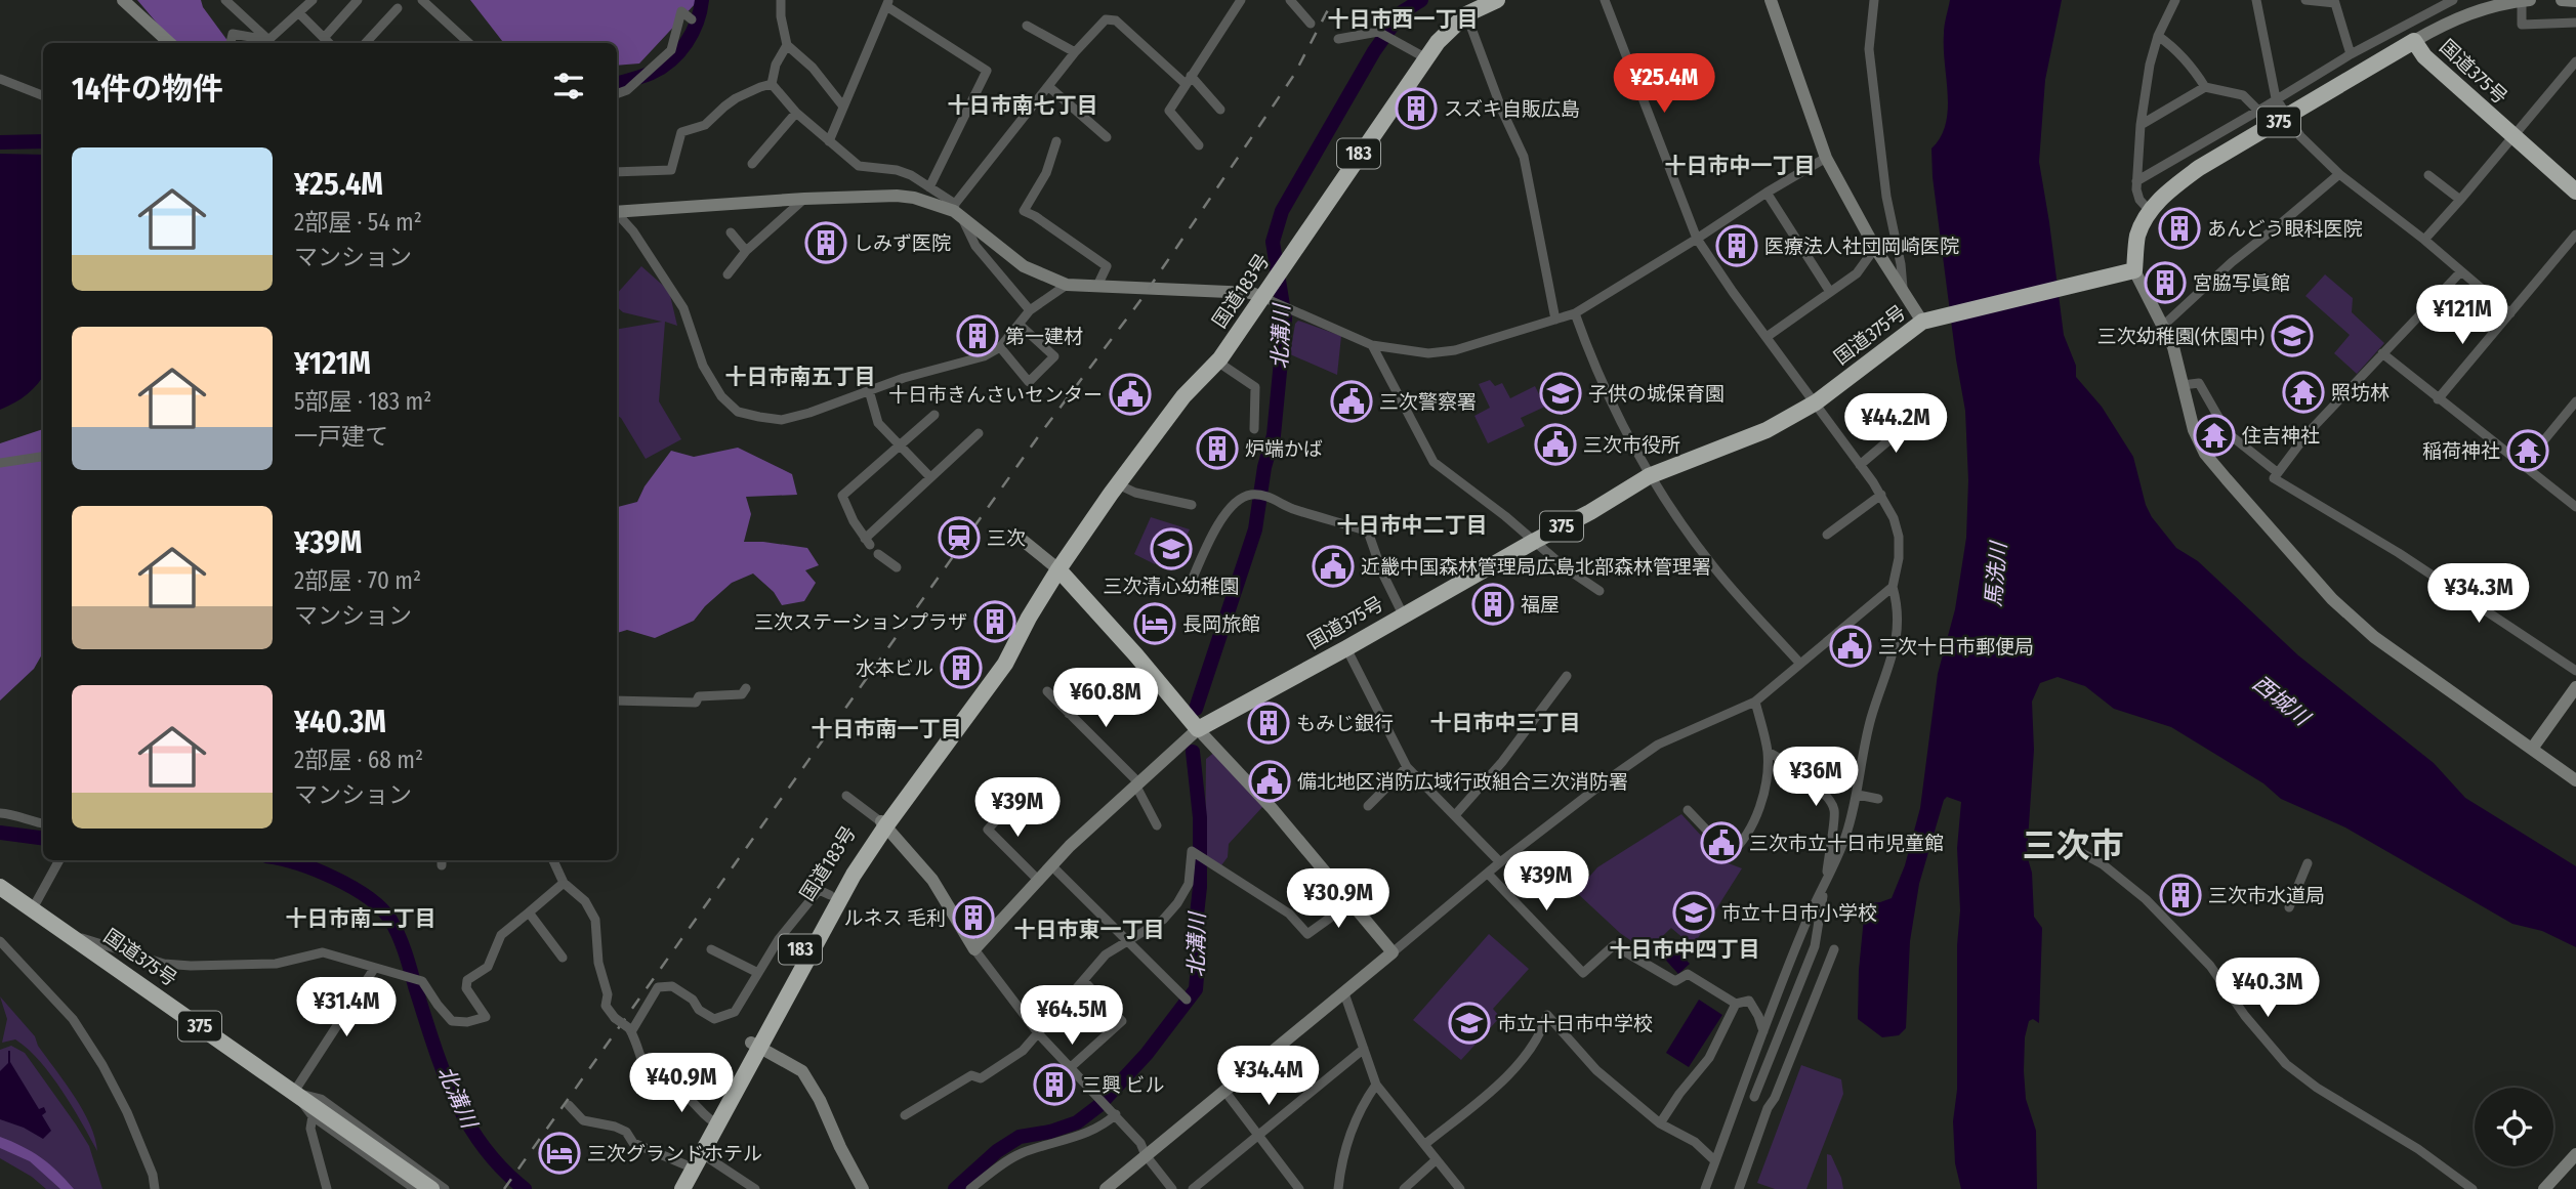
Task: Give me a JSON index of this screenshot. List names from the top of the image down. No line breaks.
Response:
{"streets":{"highway":["国道375号","375","183","国道183号"]},"districts":["十日市西一丁目","十日市南七丁目","十日市中一丁目","十日市南五丁目","十日市中二丁目","十日市中三丁目","十日市南一丁目","三次市","十日市南二丁目","十日市東一丁目","十日市中四丁目"],"water":["北溝川","馬洗川","西城川"],"places":{"building":["スズキ自販広島","あんどう眼科医院","しみず医院","医療法人社団岡崎医院","宮脇写眞館","第一建材","炉端かば","福屋","三次ステーションプラザ","水本ビル","もみじ銀行","三次市水道局","ルネス 毛利","三興 ビル"],"school or university":["三次幼稚園(休園中)","子供の城保育園","三次清心幼稚園","市立十日市小学校","市立十日市中学校"],"temple":["照坊林","住吉神社","稲荷神社"],"public building":["十日市きんさいセンター","三次警察署","三次市役所","近畿中国森林管理局広島北部森林管理署","三次十日市郵便局","備北地区消防広域行政組合三次消防署","三次市立十日市児童館"],"station":["三次"],"hotel":["長岡旅館","三次グランドホテル"]},"page":{"heading":"14件の物件","price":["¥25.4M","¥121M","¥44.2M","¥34.3M","¥60.8M","¥36M","¥39M","¥39M","¥30.9M","¥40.3M","¥31.4M","¥64.5M","¥34.4M","¥40.9M"],"list":[{"name":"¥25.4M","note":"2部屋 · 54 m² · マンション"},{"name":"¥121M","note":"5部屋 · 183 m² · 一戸建て"},{"name":"¥39M","note":"2部屋 · 70 m² · マンション"},{"name":"¥40.3M","note":"2部屋 · 68 m² · マンション"}]}}
